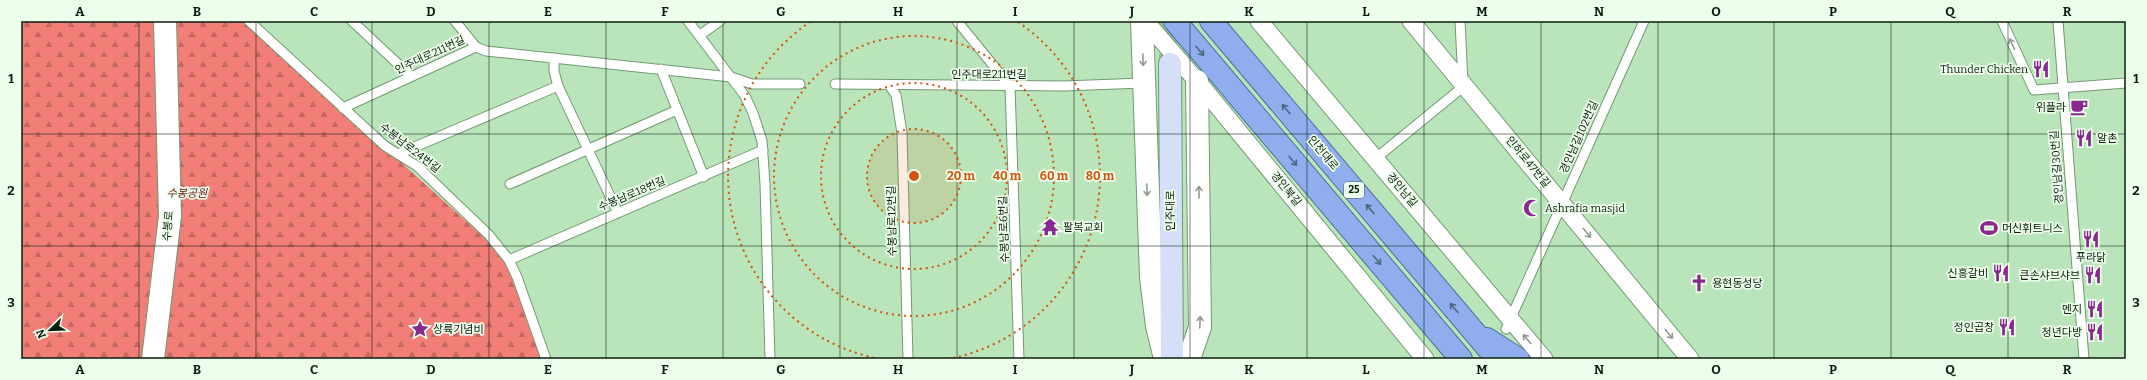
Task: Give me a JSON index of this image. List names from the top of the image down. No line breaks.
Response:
{"streets":{"highway":["인천대로","25"],"main road":["인주대로"],"street":["인하로47번길","경인북길","경인남길","수봉로"],"lane":["인주대로211번길","경인남길102번길","수봉남로24번길","경인남길30번길","수봉남로18번길","수봉남로12번길","수봉남로6번길"]},"crossings":[["인주대로211번길","수봉남로24번길"],["인주대로211번길","수봉남로12번길"],["인주대로211번길","수봉남로6번길"],["경인남길102번길","인하로47번길"],["경인남길102번길","경인남길"],["수봉남로24번길","수봉남로18번길"]],"one_way":["인하로47번길"],"parks":["수봉공원"],"places":{"restaurant":["Thunder Chicken","알촌","푸라닭","신흥갈비","큰손샤브샤브","멘지","정인곱창","청년다방"],"cafe":["위플라"],"mosque":["Ashrafia masjid"],"temple":["팔복교회"],"sports":["머신휘트니스"],"church":["용현동성당"],"place":["상륙기념비"]},"north":"bottom left","grid":{"columns":["A","B","C","D","E","F","G","H","I","J","K","L","M","N","O","P","Q","R"],"rows":["1","2","3"]},"rings":["20 m","40 m","60 m","80 m"]}
